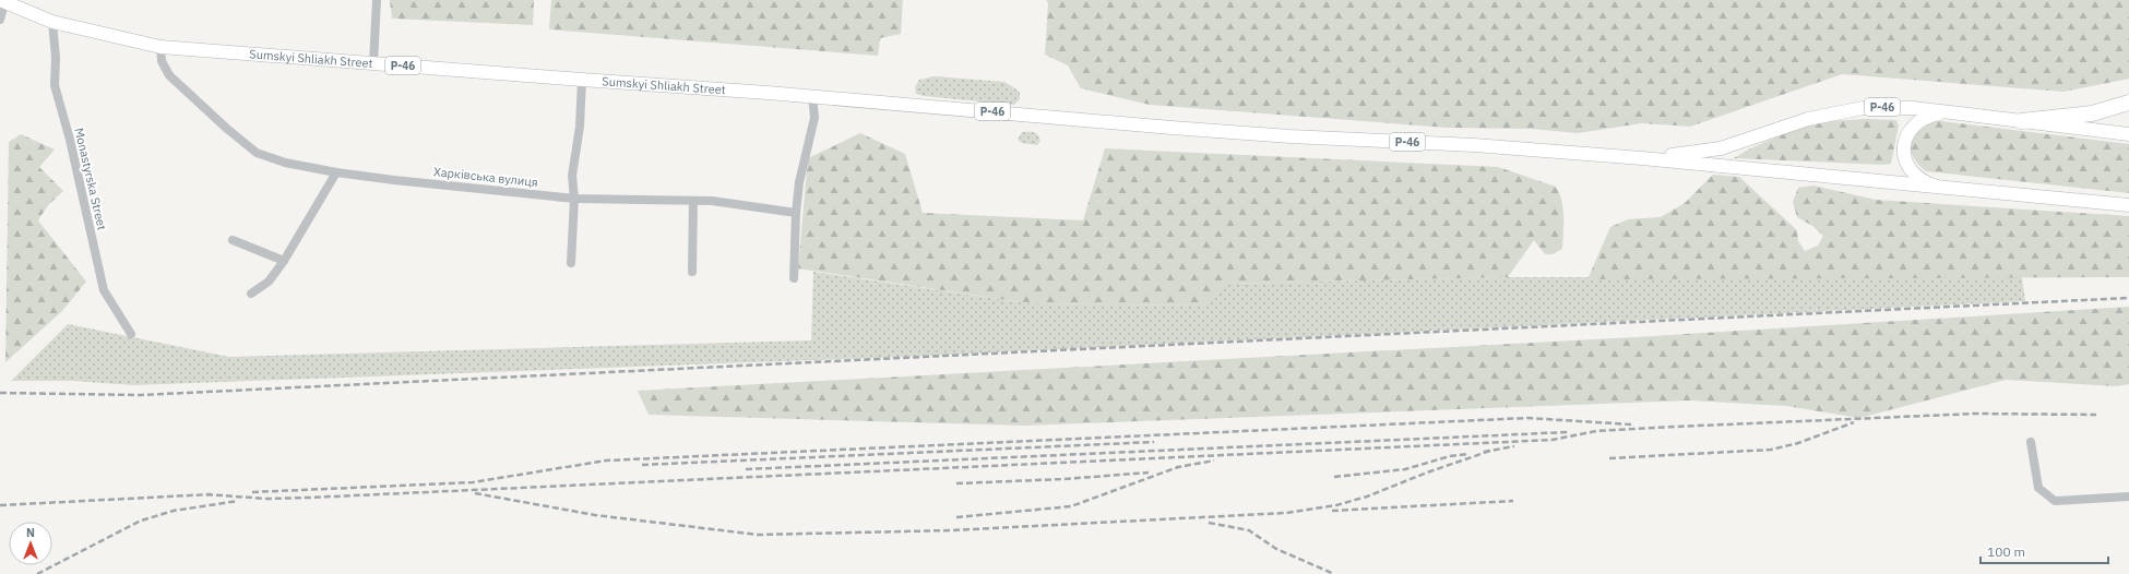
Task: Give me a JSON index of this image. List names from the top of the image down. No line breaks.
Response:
{"streets":{"main road":["Sumskyi Shliakh Street","Р-46"],"street":["Харківська вулиця","Monastyrska Street"]},"crossings":[["Sumskyi Shliakh Street","Р-46"],["Sumskyi Shliakh Street","Харківська вулиця"],["Sumskyi Shliakh Street","Monastyrska Street"]],"scale_bar":"100 m","north":"top"}
